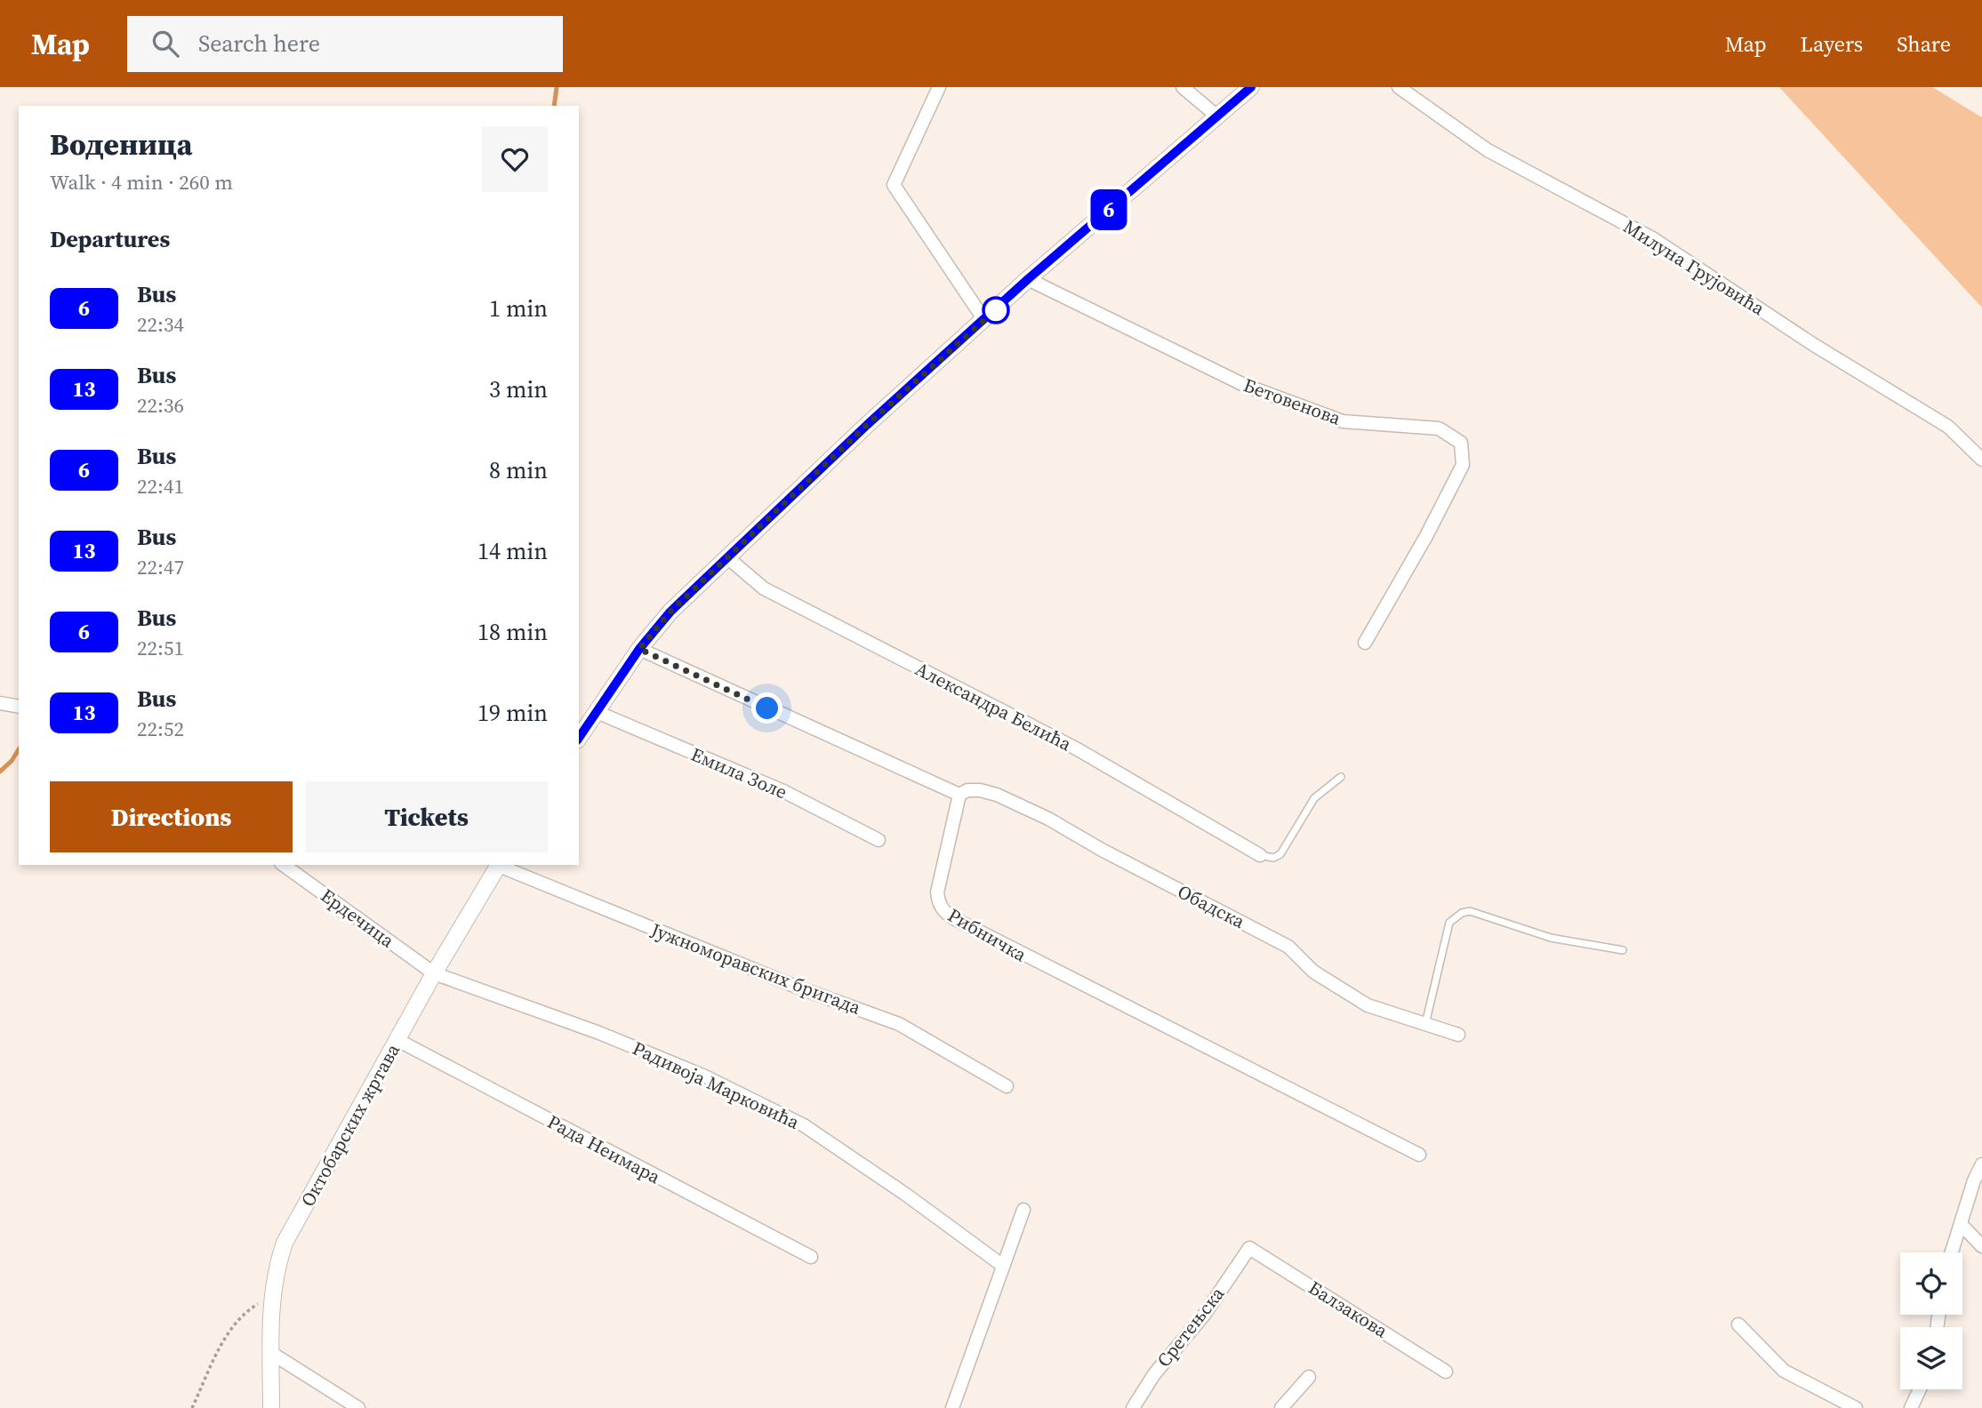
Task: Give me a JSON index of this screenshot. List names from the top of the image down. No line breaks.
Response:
{"streets":{"street":["Милуна Грујовића","Бетовенова","Александра Белића","Емила Золе","Обадска","Ердечица","Рибничка","Јужноморавских бригада","Радивоја Марковића","Октобарских жртава","Рада Неимара","Балзакова","Сретењска"]},"crossings":[["Обадска","Рибничка"],["Ердечица","Радивоја Марковића"],["Ердечица","Октобарских жртава"],["Јужноморавских бригада","Октобарских жртава"],["Радивоја Марковића","Октобарских жртава"],["Октобарских жртава","Рада Неимара"],["Балзакова","Сретењска"]],"lines":["bus line 6"],"page":{"header":"Map","search":"Search here","nav":["Map","Layers","Share"],"on_map":"6","heading":[["Воденица","Walk · 4 min · 260 m"],"Departures"],"list":[{"mark":"6","name":"Bus","note":"22:34","value":"1 min"},{"mark":"13","name":"Bus","note":"22:36","value":"3 min"},{"mark":"6","name":"Bus","note":"22:41","value":"8 min"},{"mark":"13","name":"Bus","note":"22:47","value":"14 min"},{"mark":"6","name":"Bus","note":"22:51","value":"18 min"},{"mark":"13","name":"Bus","note":"22:52","value":"19 min"}],"buttons":["Directions","Tickets"]}}
